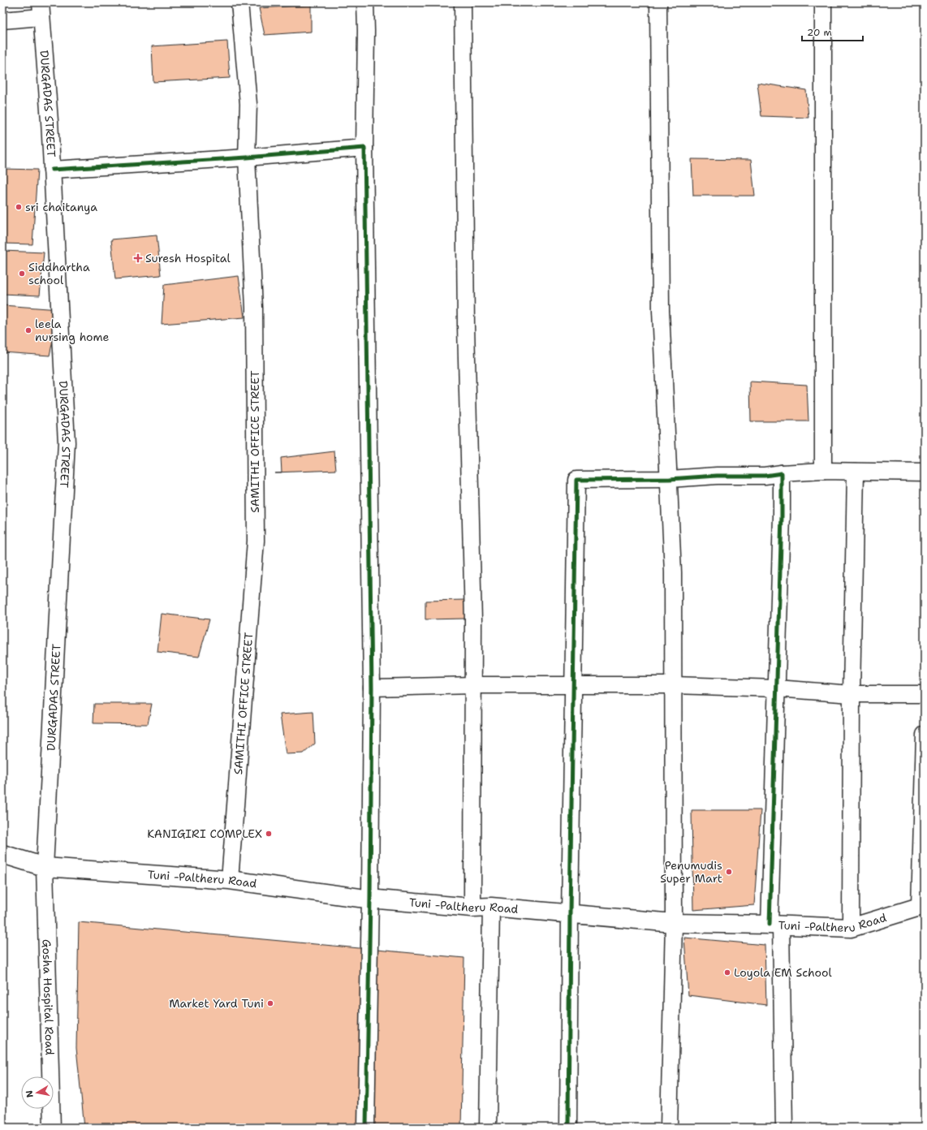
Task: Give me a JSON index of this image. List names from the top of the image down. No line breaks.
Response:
{"streets":{"street":["DURGADAS STREET","SAMITHI OFFICE STREET","Tuni -Paltheru Road","Gosha Hospital Road"]},"crossings":[["DURGADAS STREET","Tuni -Paltheru Road"],["DURGADAS STREET","Gosha Hospital Road"],["SAMITHI OFFICE STREET","Tuni -Paltheru Road"],["Tuni -Paltheru Road","Gosha Hospital Road"]],"places":{"other":["sri chaitanya","Siddhartha school","leela nursing home","KANIGIRI COMPLEX","Penumudis Super Mart","Loyola EM School","Market Yard Tuni"],"health":["Suresh Hospital"]},"scale_bar":"20 m","north":"left"}
